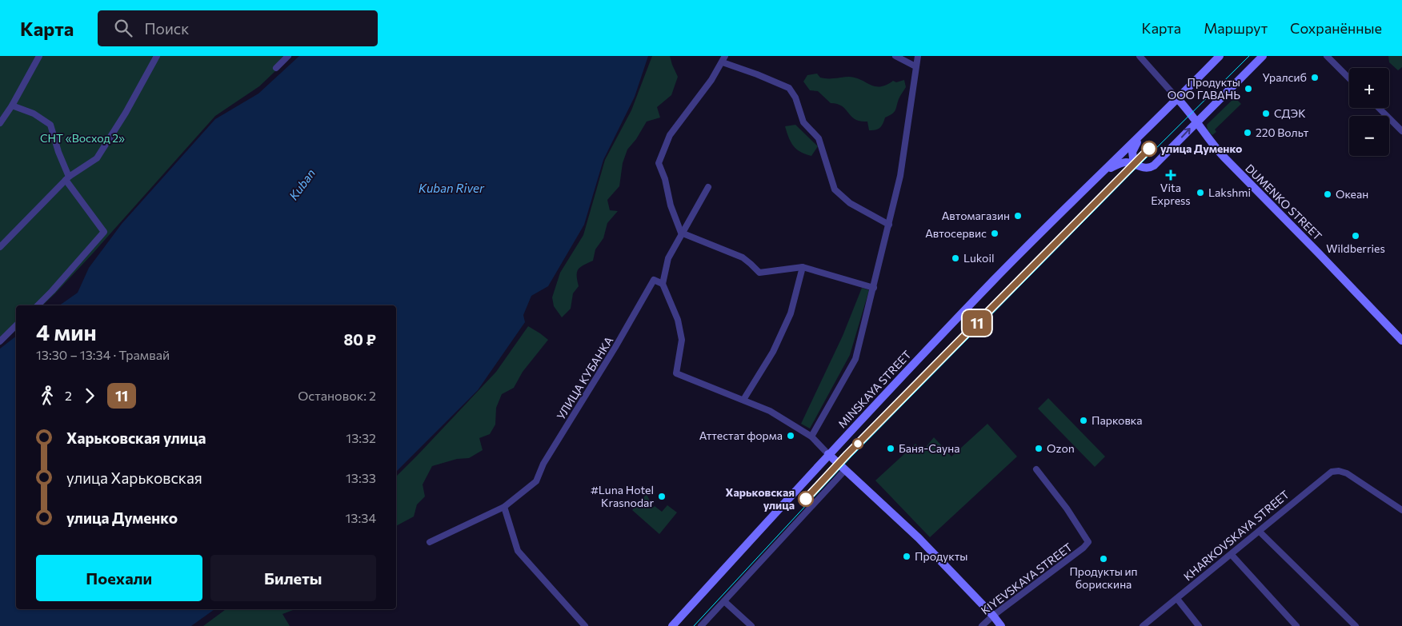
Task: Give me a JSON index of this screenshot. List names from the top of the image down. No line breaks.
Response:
{"streets":{"main road":["DUMENKO STREET","MINSKAYA STREET"],"street":["УЛИЦА КУБАНКА","KHARKOVSKAYA STREET","KIYEVSKAYA STREET"]},"water":["Kuban","Kuban River"],"parks":["СНТ «Восход 2»"],"places":{"other":["Уралсиб","Продукты ООО ГАВАНЬ","СДЭК","220 Вольт","улица Думенко","Lakshmi","Океан","Автомагазин","Автосервис","Wildberries","Lukoil","Парковка","Аттестат форма","Баня-Сауна","Ozon","#Luna Hotel Krasnodar","Харьковская улица","Продукты","Продукты ип борискина"],"health":["Vita Express"]},"lines":["tram line 11"],"page":{"header":"Карта","search":"Поиск","nav":["Карта","Маршрут","Сохранённые"],"on_map":"11","map_buttons":["+","−"],"heading":["4 мин","13:30 – 13:34 · Трамвай","80 ₽"],"legs":["2","11","Остановок: 2"],"list":[{"name":"Харьковская улица","value":"13:32"},{"name":"улица Харьковская","value":"13:33"},{"name":"улица Думенко","value":"13:34"}],"buttons":["Поехали","Билеты"]}}
